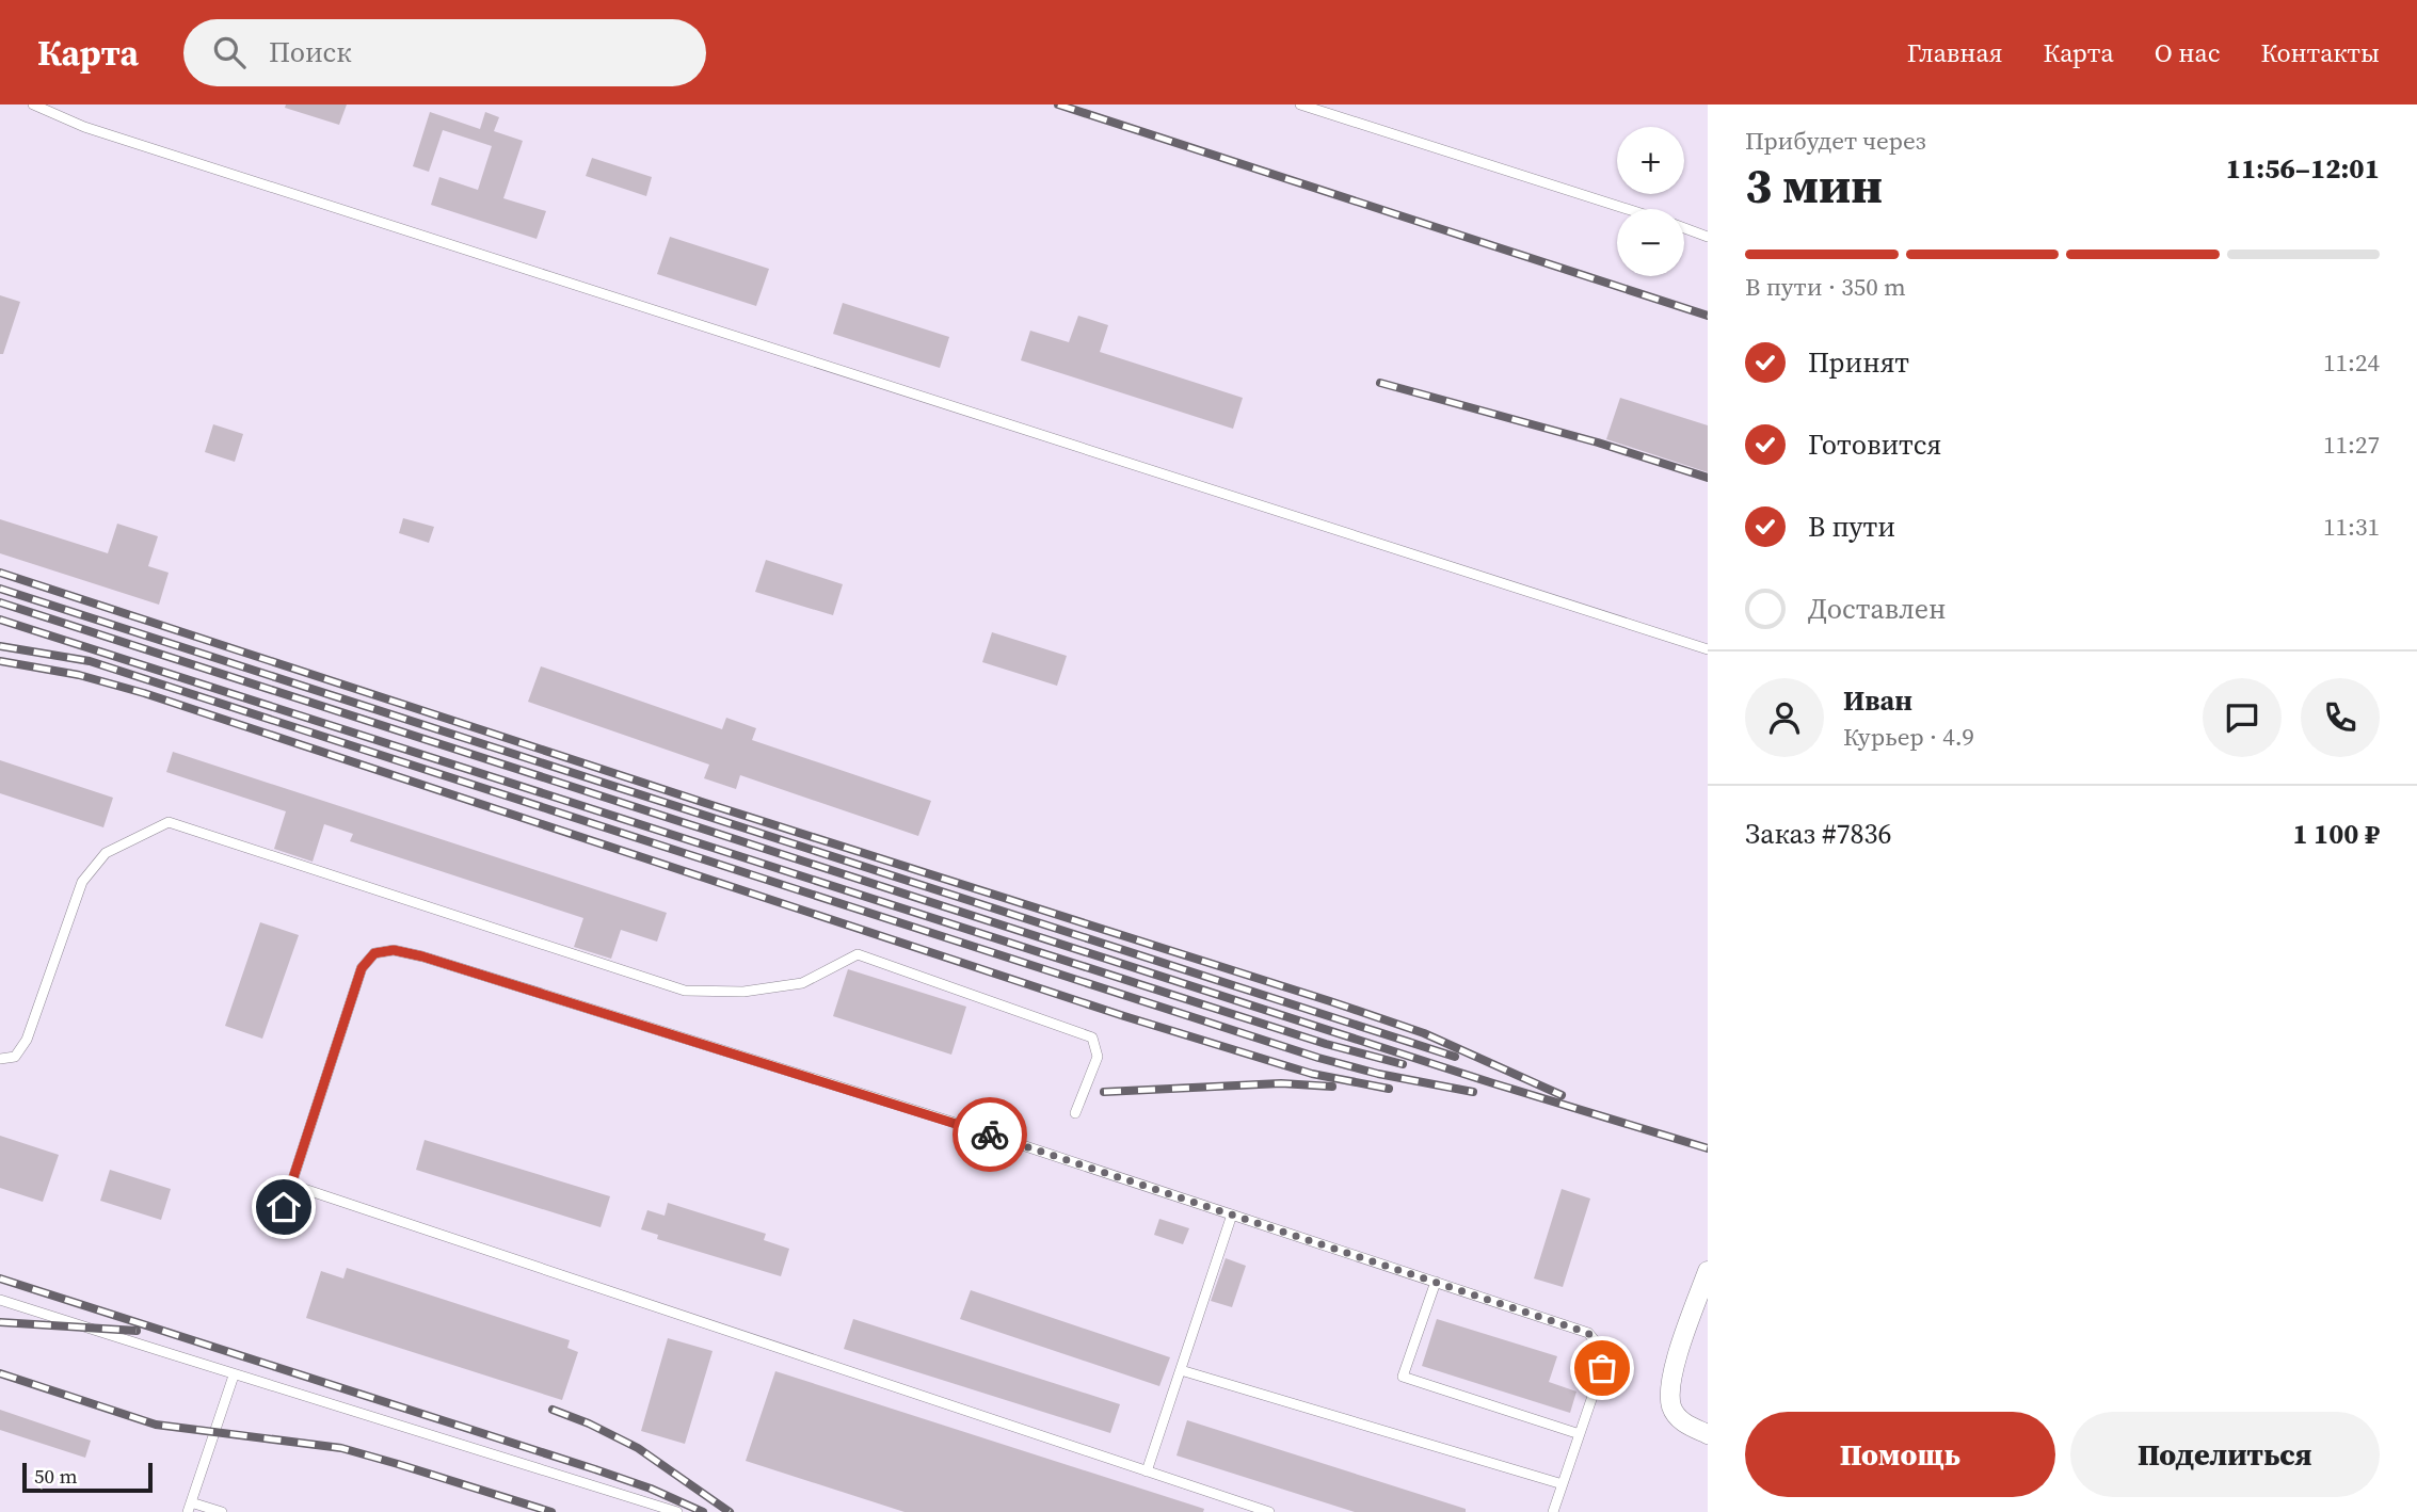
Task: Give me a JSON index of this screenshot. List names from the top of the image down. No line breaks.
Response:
{"scale_bar":"50 m","page":{"header":"Карта","search":"Поиск","nav":["Главная","Карта","О нас","Контакты"],"heading":["3 мин","Прибудет через","11:56–12:01"],"panel":["Иван","Курьер · 4.9","Заказ #7836","1 100 ₽"],"map_buttons":["+","−"],"bar":"В пути · 350 m","list":[["Принят","11:24"],["Готовится","11:27"],["В пути","11:31"],"Доставлен"],"buttons":["Помощь","Поделиться"],"scale":"50 m"}}
